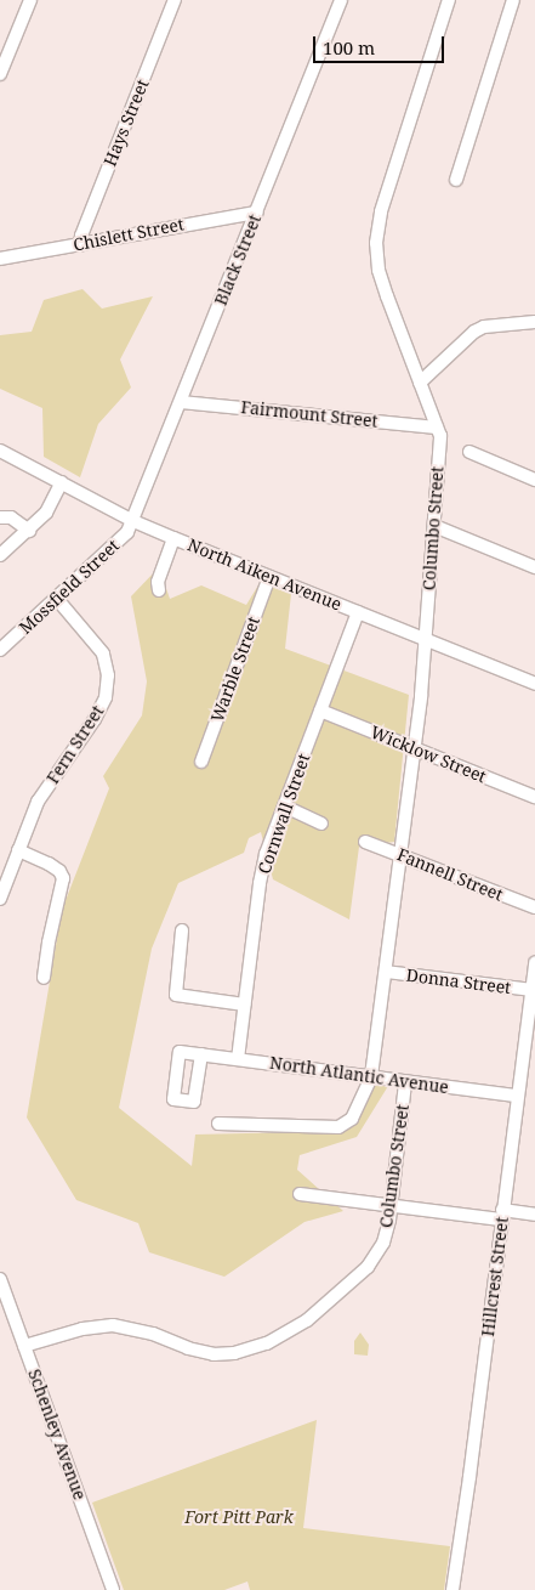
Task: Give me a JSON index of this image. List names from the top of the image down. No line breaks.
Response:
{"streets":{"street":["Hays Street","Chislett Street","Black Street","Fairmount Street","Columbo Street","North Aiken Avenue","Mossfield Street","Warble Street","Fern Street","Wicklow Street","Cornwall Street","Fannell Street","Donna Street","North Atlantic Avenue","Hillcrest Street","Schenley Avenue"]},"crossings":[["Hays Street","Chislett Street"],["Chislett Street","Black Street"],["Black Street","Fairmount Street"],["Black Street","North Aiken Avenue"],["Black Street","Mossfield Street"],["Fairmount Street","Columbo Street"],["Columbo Street","North Aiken Avenue"],["Columbo Street","Wicklow Street"],["Columbo Street","Fannell Street"],["Columbo Street","Donna Street"],["Columbo Street","North Atlantic Avenue"],["Columbo Street","Schenley Avenue"],["North Aiken Avenue","Mossfield Street"],["North Aiken Avenue","Warble Street"],["North Aiken Avenue","Cornwall Street"],["Mossfield Street","Fern Street"],["Wicklow Street","Cornwall Street"],["Cornwall Street","North Atlantic Avenue"],["Donna Street","Hillcrest Street"],["North Atlantic Avenue","Hillcrest Street"]],"parks":["Fort Pitt Park"],"scale_bar":"100 m"}
